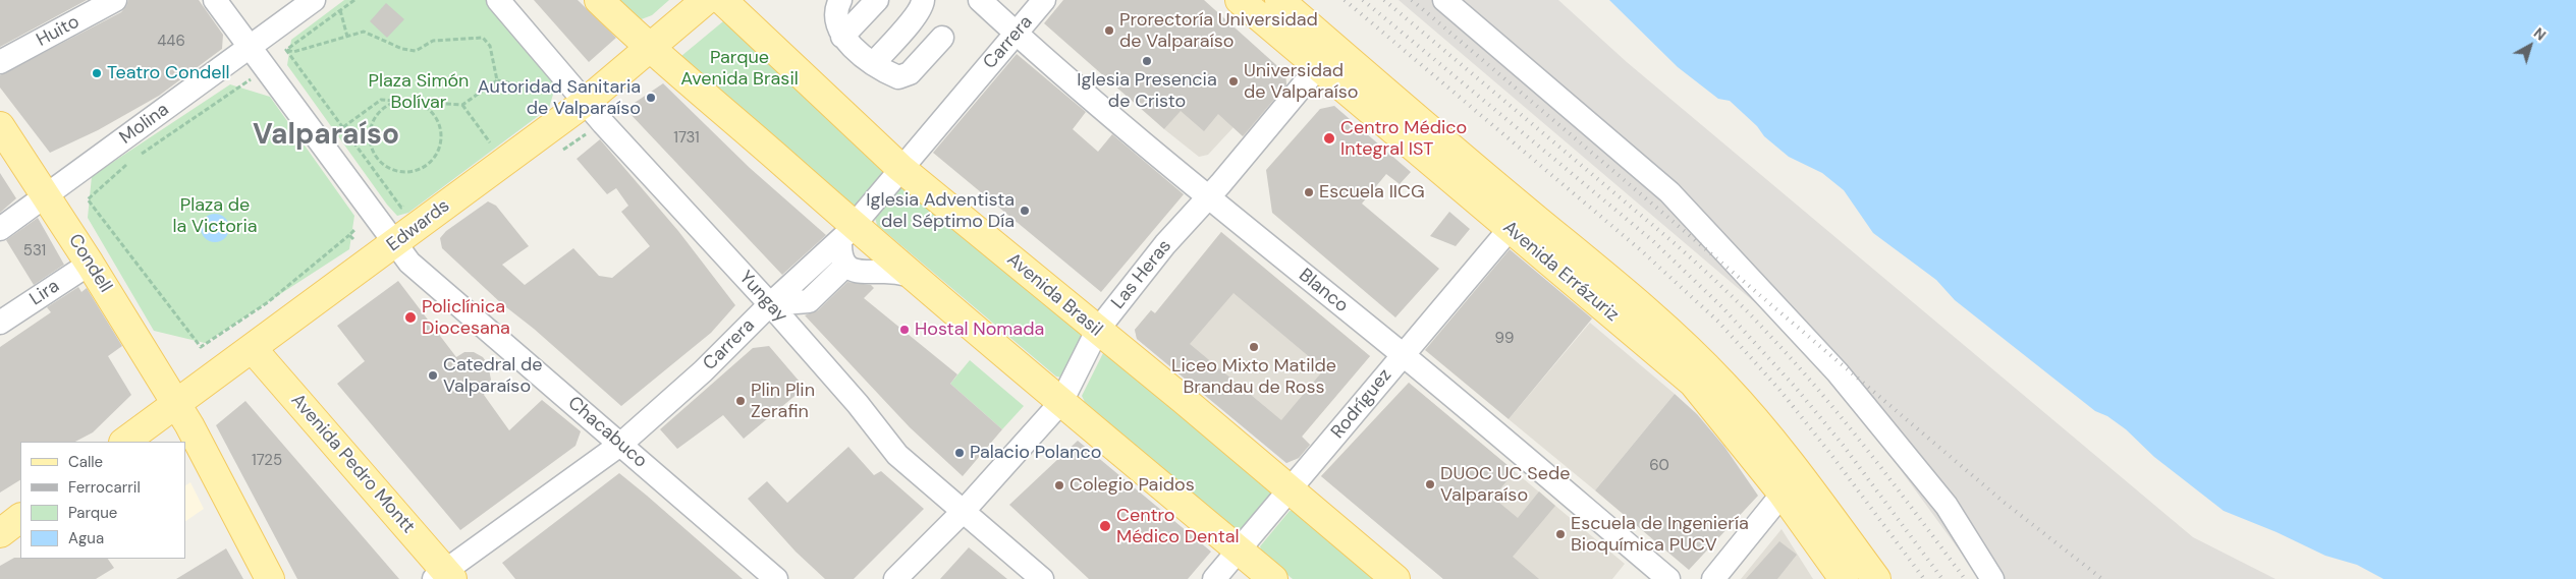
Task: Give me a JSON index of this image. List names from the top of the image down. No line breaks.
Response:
{"streets":{"main road":["Edwards","Condell","Avenida Errázuriz","Avenida Brasil","Avenida Pedro Montt"],"street":["Huito","Carrera","Molina","Las Heras","Blanco","Lira","Yungay","Rodríguez","Chacabuco"]},"crossings":[["Carrera","Blanco"],["Carrera","Avenida Brasil"],["Carrera","Yungay"],["Carrera","Chacabuco"],["Carrera","Avenida Pedro Montt"],["Molina","Condell"],["Molina","Chacabuco"],["Edwards","Condell"],["Edwards","Yungay"],["Edwards","Chacabuco"],["Edwards","Avenida Pedro Montt"],["Condell","Lira"],["Avenida Errázuriz","Las Heras"],["Avenida Errázuriz","Rodríguez"],["Las Heras","Blanco"],["Las Heras","Avenida Brasil"],["Las Heras","Yungay"],["Blanco","Rodríguez"],["Avenida Brasil","Rodríguez"]],"districts":["Valparaíso"],"parks":["Parque Avenida Brasil","Plaza Simón Bolívar","Plaza de la Victoria"],"places":["Prorectoría Universidad de Valparaíso","Iglesia Presencia de Cristo","Teatro Condell","Universidad de Valparaíso","Autoridad Sanitaria de Valparaíso","Centro Médico Integral IST","Escuela IICG","Iglesia Adventista del Séptimo Día","Policlínica Diocesana","Hostal Nomada","Liceo Mixto Matilde Brandau de Ross","Catedral de Valparaíso","Plin Plin Zerafin","Palacio Polanco","DUOC UC Sede Valparaíso","Colegio Paidos","Centro Médico Dental","Escuela de Ingeniería Bioquímica PUCV"],"house_numbers":["446","1731","531","99","1725","60"],"legend":["Calle","Ferrocarril","Parque","Agua"],"north":"top right"}
